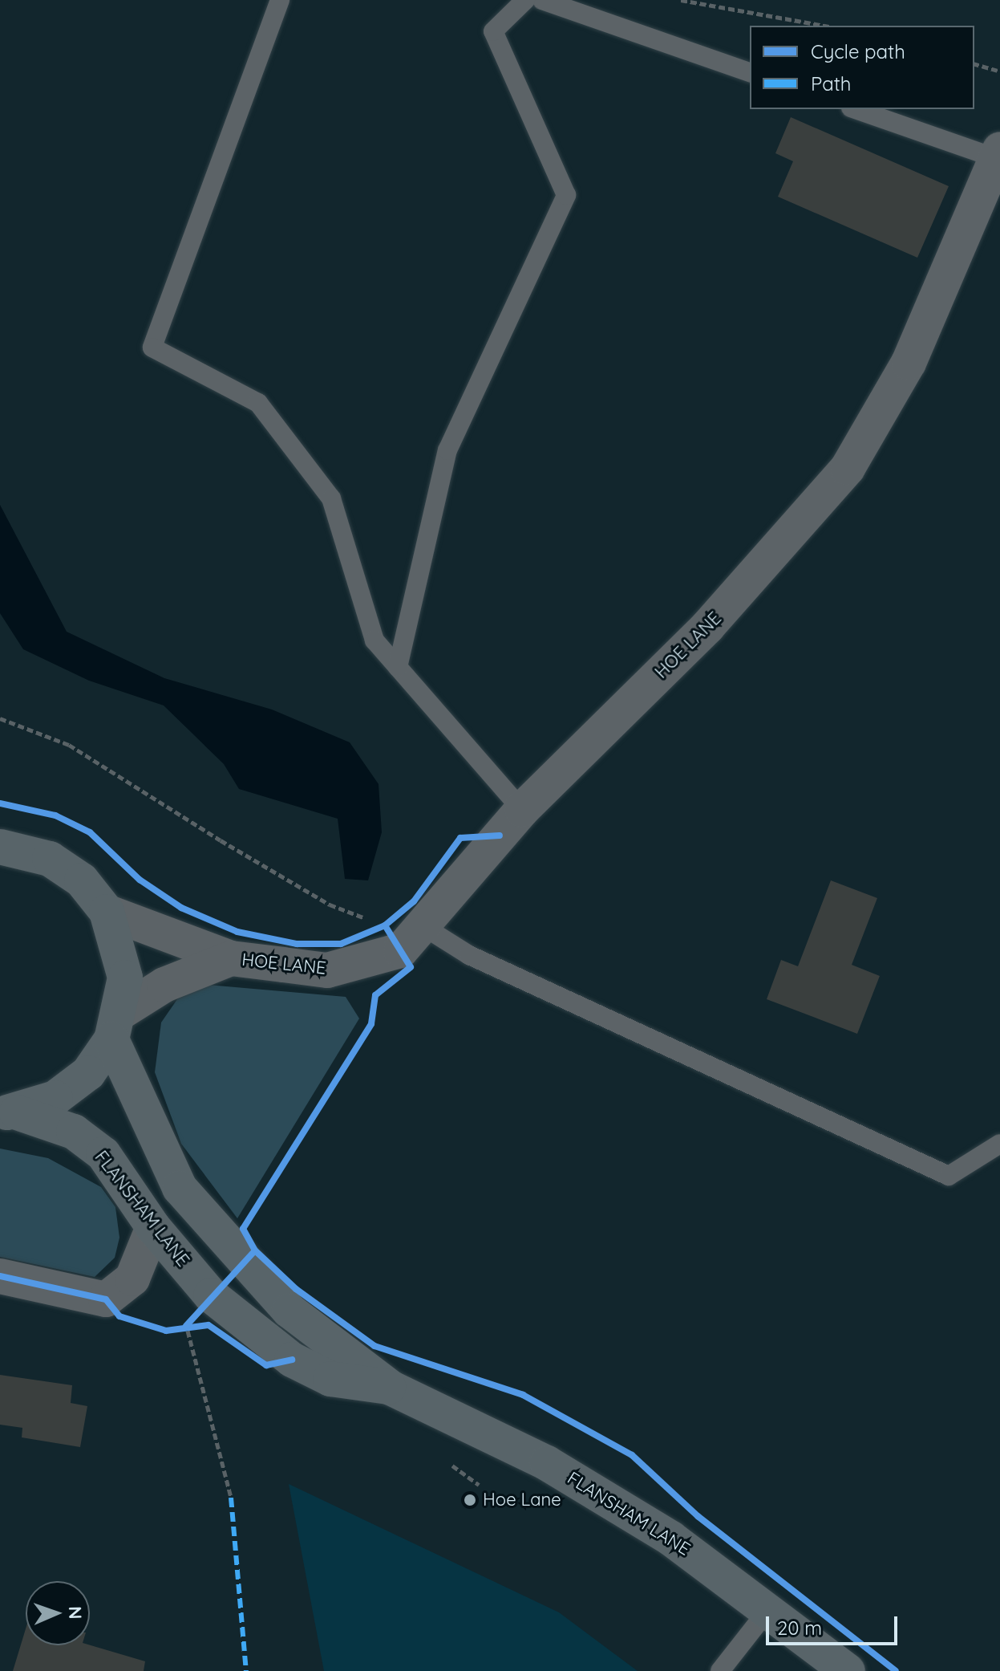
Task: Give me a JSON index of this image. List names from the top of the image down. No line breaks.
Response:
{"streets":{"main road":["FLANSHAM LANE"],"street":["HOE LANE"]},"crossings":[["HOE LANE","FLANSHAM LANE"]],"places":["Hoe Lane"],"legend":["Cycle path","Path"],"scale_bar":"20 m","north":"right"}
